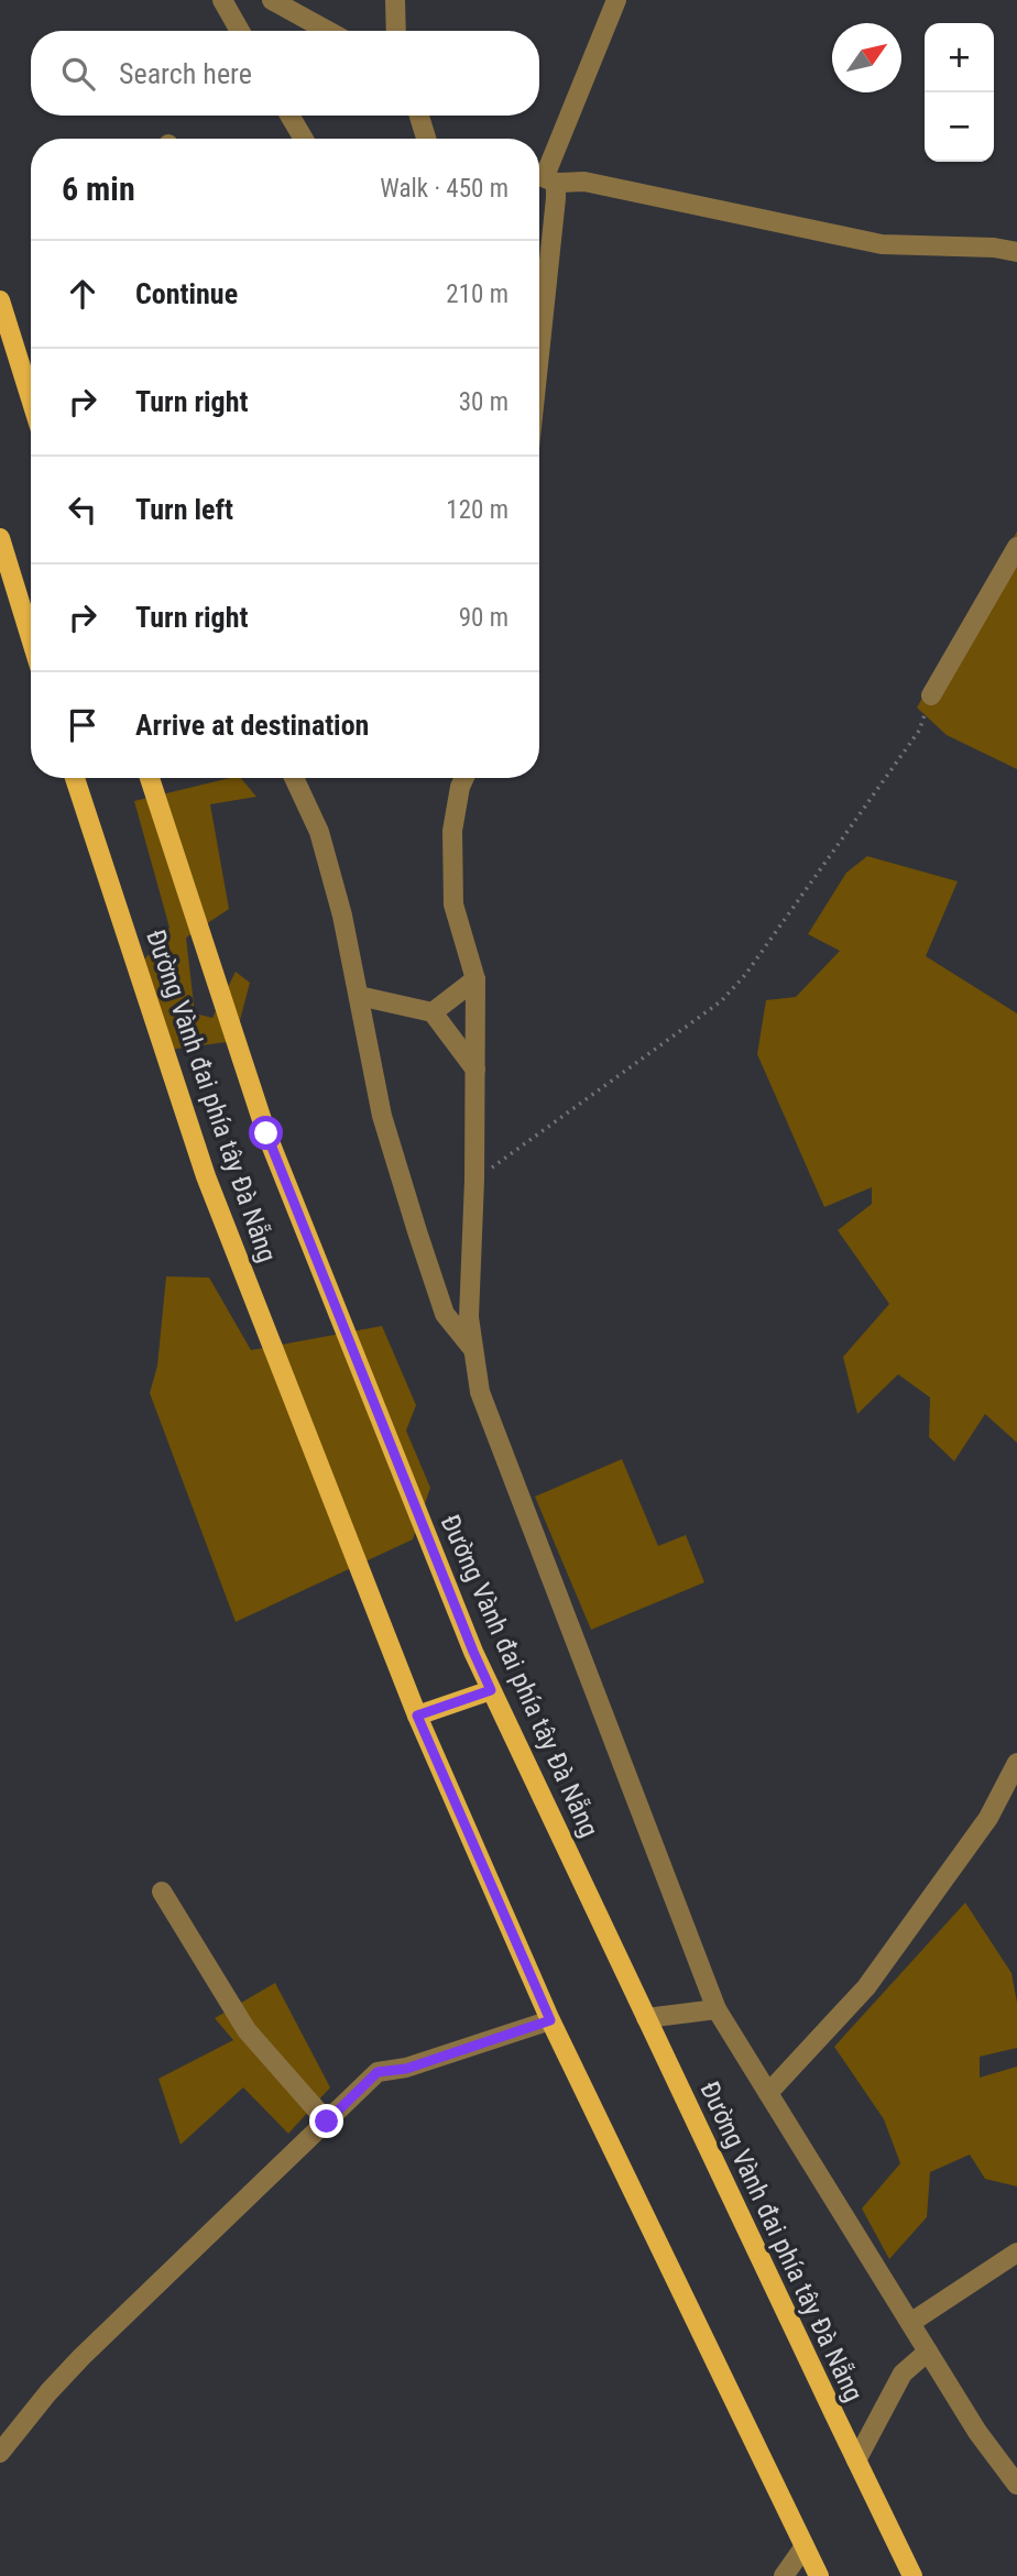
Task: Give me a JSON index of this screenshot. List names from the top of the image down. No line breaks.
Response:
{"streets":{"main road":["Đường Vành đai phía tây Đà Nẵng"]},"north":"top right","page":{"map_buttons":["+","−"],"search":"Search here","heading":["6 min","Walk · 450 m"],"list":[["Continue","210 m"],["Turn right","30 m"],["Turn left","120 m"],["Turn right","90 m"],"Arrive at destination"]}}
